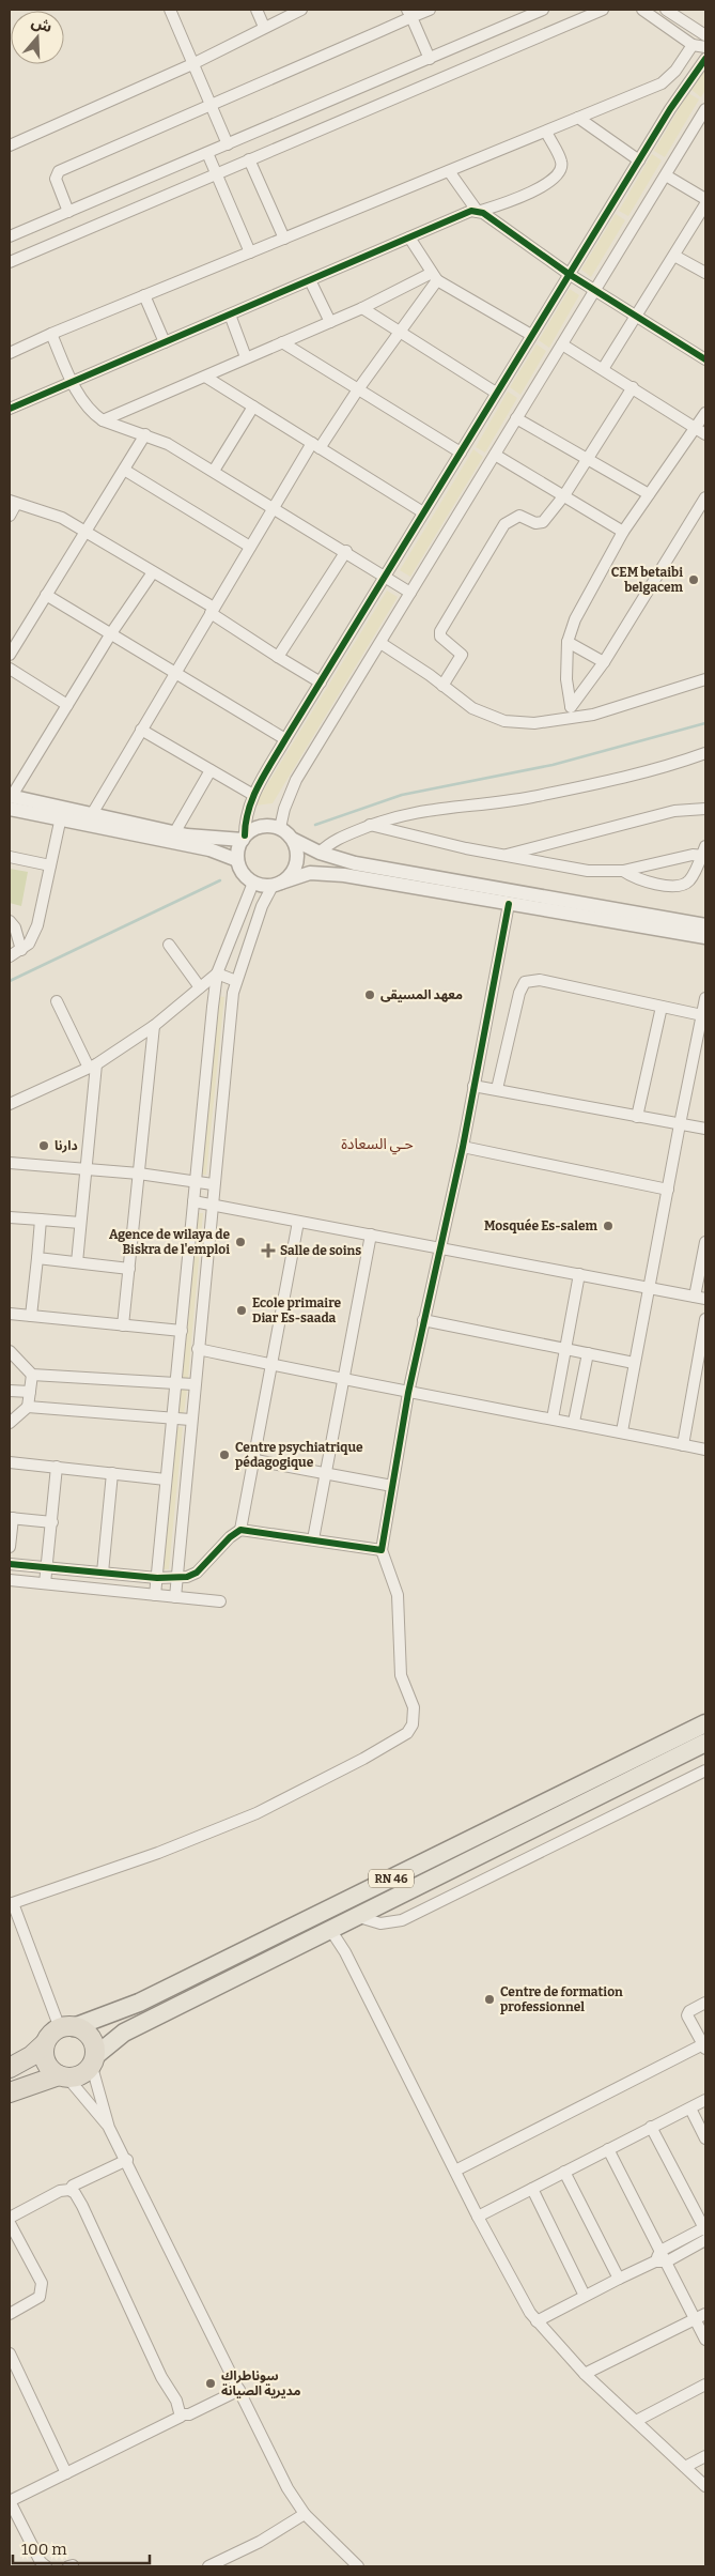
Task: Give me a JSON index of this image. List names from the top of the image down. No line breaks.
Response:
{"streets":{"main road":["RN 46"]},"districts":["حـي السعادة"],"places":{"other":["CEM betaibi belgacem","معهد المسيقى","دارنا","Mosquée Es-salem","Agence de wilaya de Biskra de l'emploi","Ecole primaire Diar Es-saada","Centre psychiatrique pédagogique","Centre de formation professionnel","سوناطراك مديرية الصيانة"],"health":["Salle de soins"]},"scale_bar":"100 m","north":"top"}
